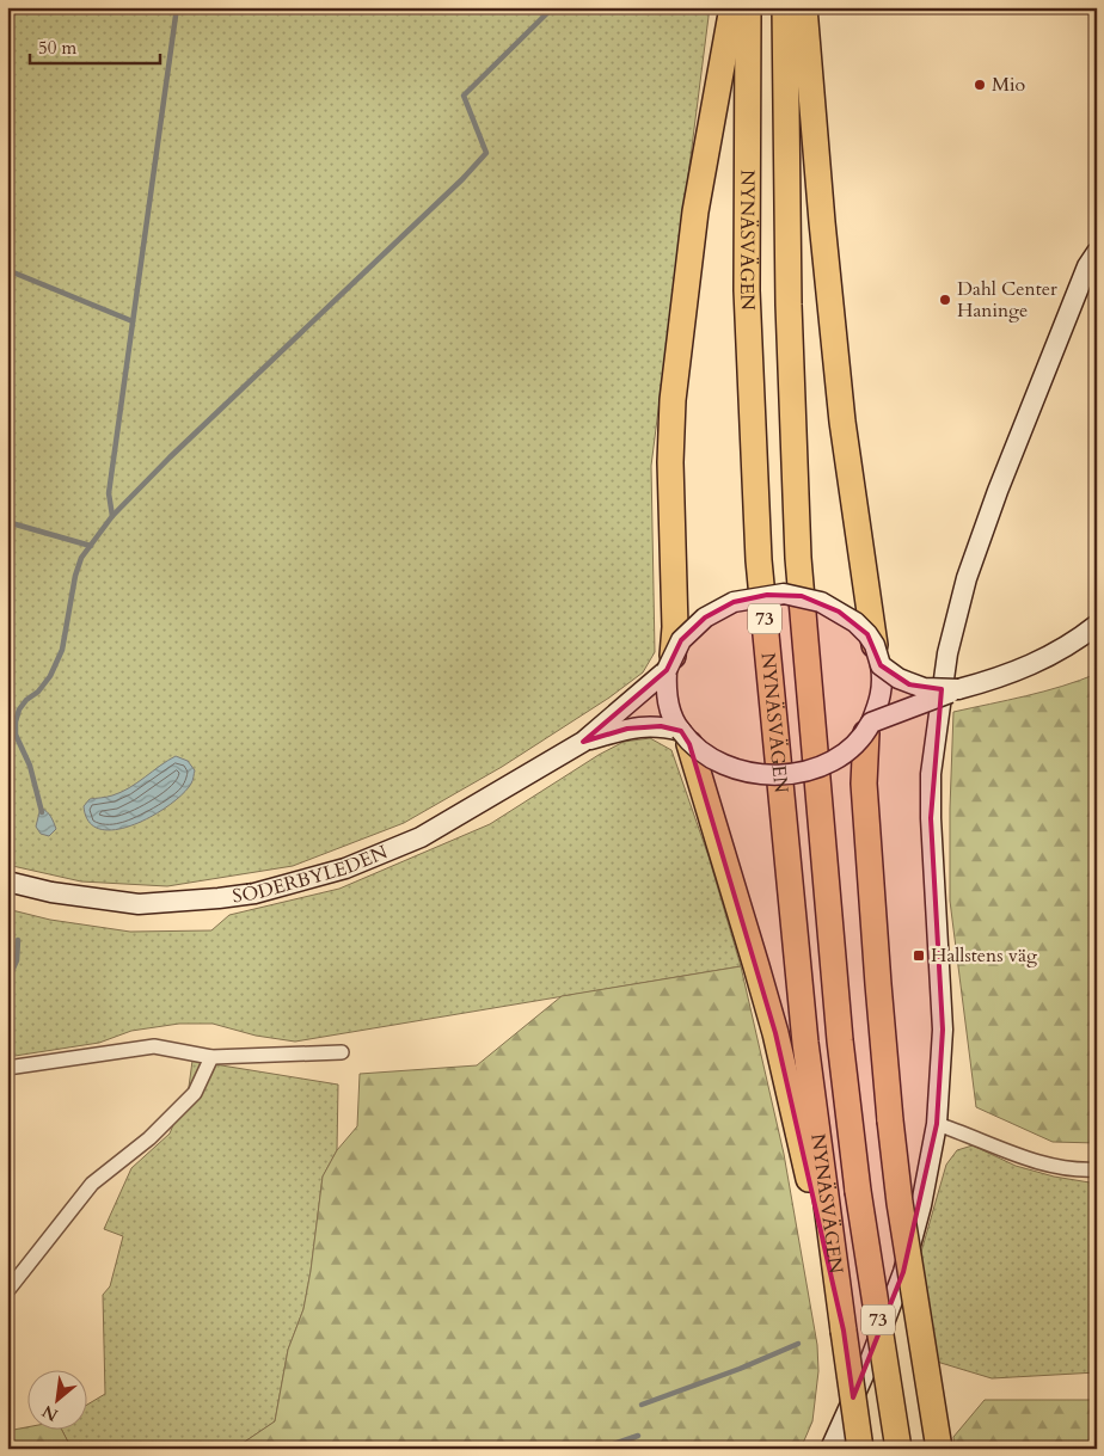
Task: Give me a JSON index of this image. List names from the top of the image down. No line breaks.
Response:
{"streets":{"highway":["NYNÄSVÄGEN","73"],"street":["SÖDERBYLEDEN"]},"places":{"other":["Mio","Dahl Center Haninge"],"transit":["Hallstens väg"]},"scale_bar":"50 m","north":"bottom left"}
